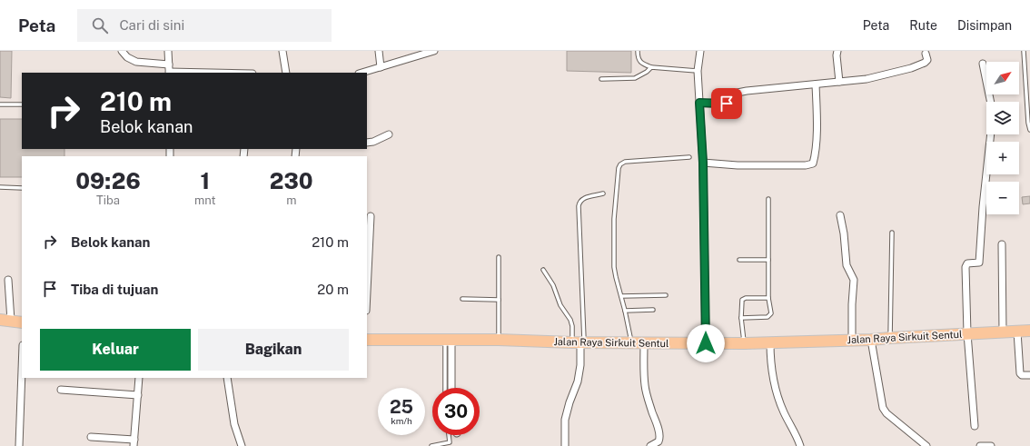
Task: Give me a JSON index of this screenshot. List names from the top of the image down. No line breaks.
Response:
{"streets":{"main road":["Jalan Raya Sirkuit Sentul"]},"north":"top right","page":{"header":"Peta","search":"Cari di sini","nav":["Peta","Rute","Disimpan"],"map_buttons":["+","−"],"turn":["210 m","Belok kanan"],"eta":["09:26","Tiba","1","mnt","230","m"],"list":[{"name":"Belok kanan","value":"210 m"},{"name":"Tiba di tujuan","value":"20 m"}],"buttons":["Keluar","Bagikan"],"speed":"25 km/h","limit":"30"}}
